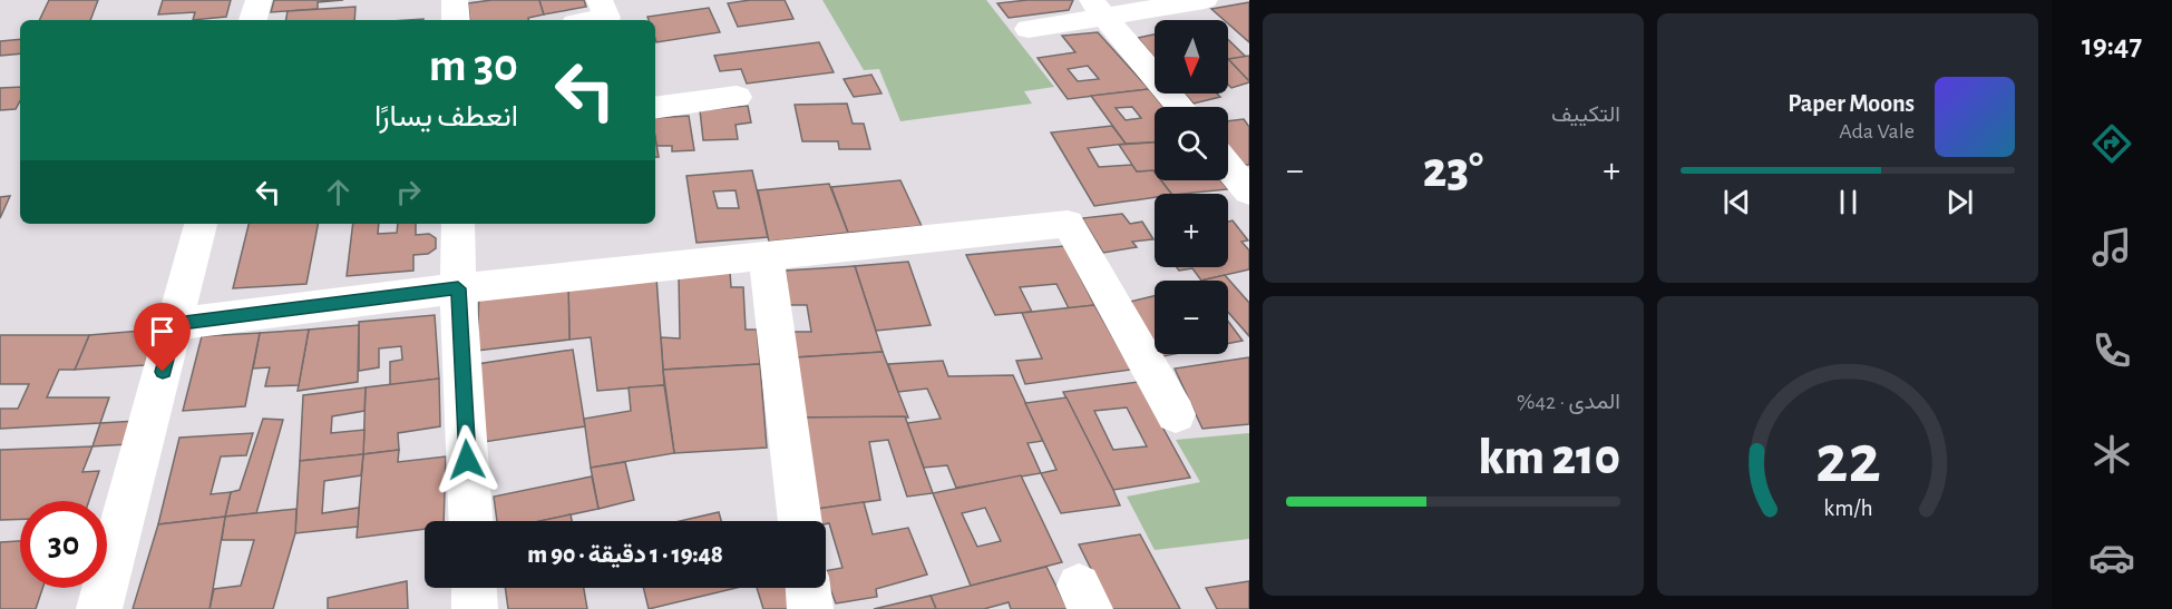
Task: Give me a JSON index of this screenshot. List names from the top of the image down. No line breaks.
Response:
{"north":"bottom","page":{"tabs":"19:47","tile":["التكييف",["المدى · 42%","210 km"]],"map_buttons":["+","−"],"turn":["30 m","انعطف يسارًا"],"song":["Paper Moons","Ada Vale"],"heat":["−","23°","+"],"limit":"30","trip":"19:48 · 1 دقيقة · 90 m","gauge":["22","km/h"]}}
